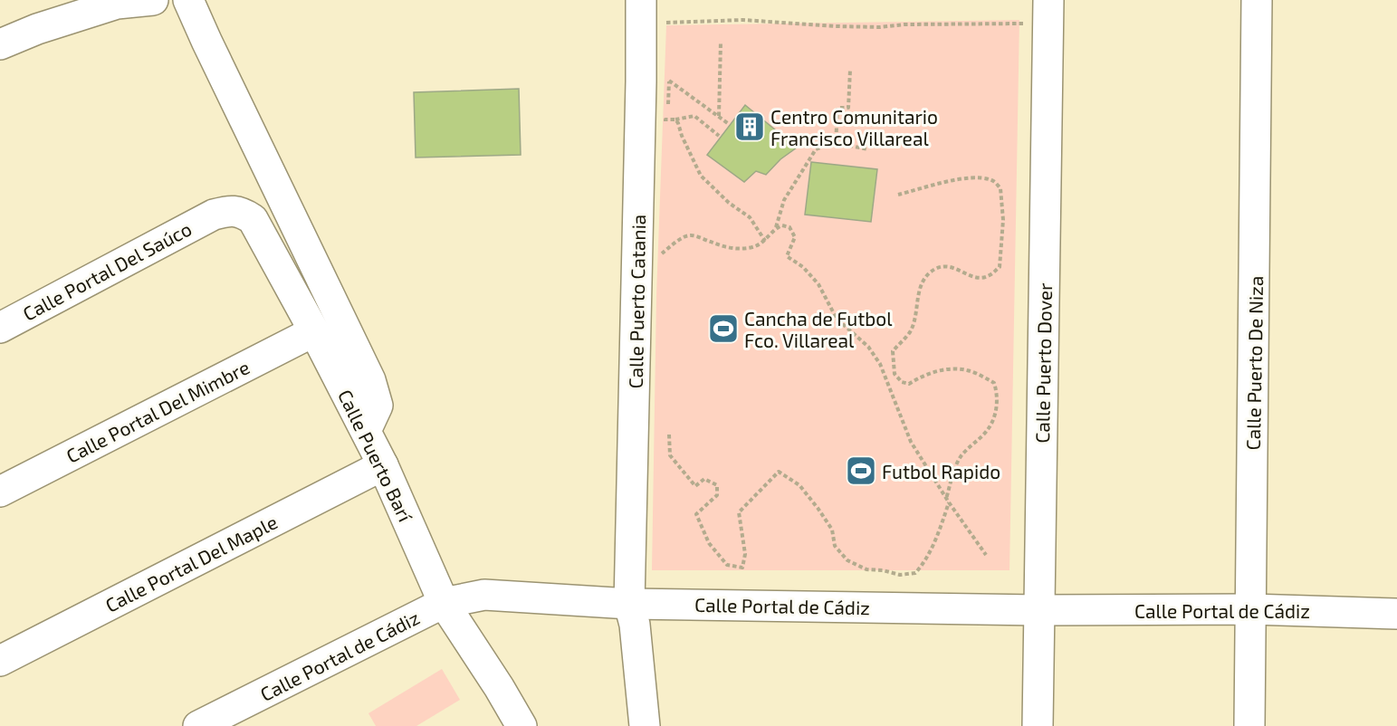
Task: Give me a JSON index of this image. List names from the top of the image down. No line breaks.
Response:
{"streets":{"street":["Calle Portal Del Saúco","Calle Puerto Catania","Calle Puerto Dover","Calle Puerto De Niza","Calle Portal Del Mimbre","Calle Puerto Barí","Calle Portal Del Maple","Calle Portal de Cádiz"]},"crossings":[["Calle Portal Del Saúco","Calle Puerto Barí"],["Calle Puerto Catania","Calle Portal de Cádiz"],["Calle Puerto Dover","Calle Portal de Cádiz"],["Calle Puerto De Niza","Calle Portal de Cádiz"],["Calle Portal Del Mimbre","Calle Puerto Barí"],["Calle Puerto Barí","Calle Portal Del Maple"],["Calle Puerto Barí","Calle Portal de Cádiz"]],"places":{"building":["Centro Comunitario Francisco Villareal"],"sports":["Cancha de Futbol Fco. Villareal","Futbol Rapido"]}}
